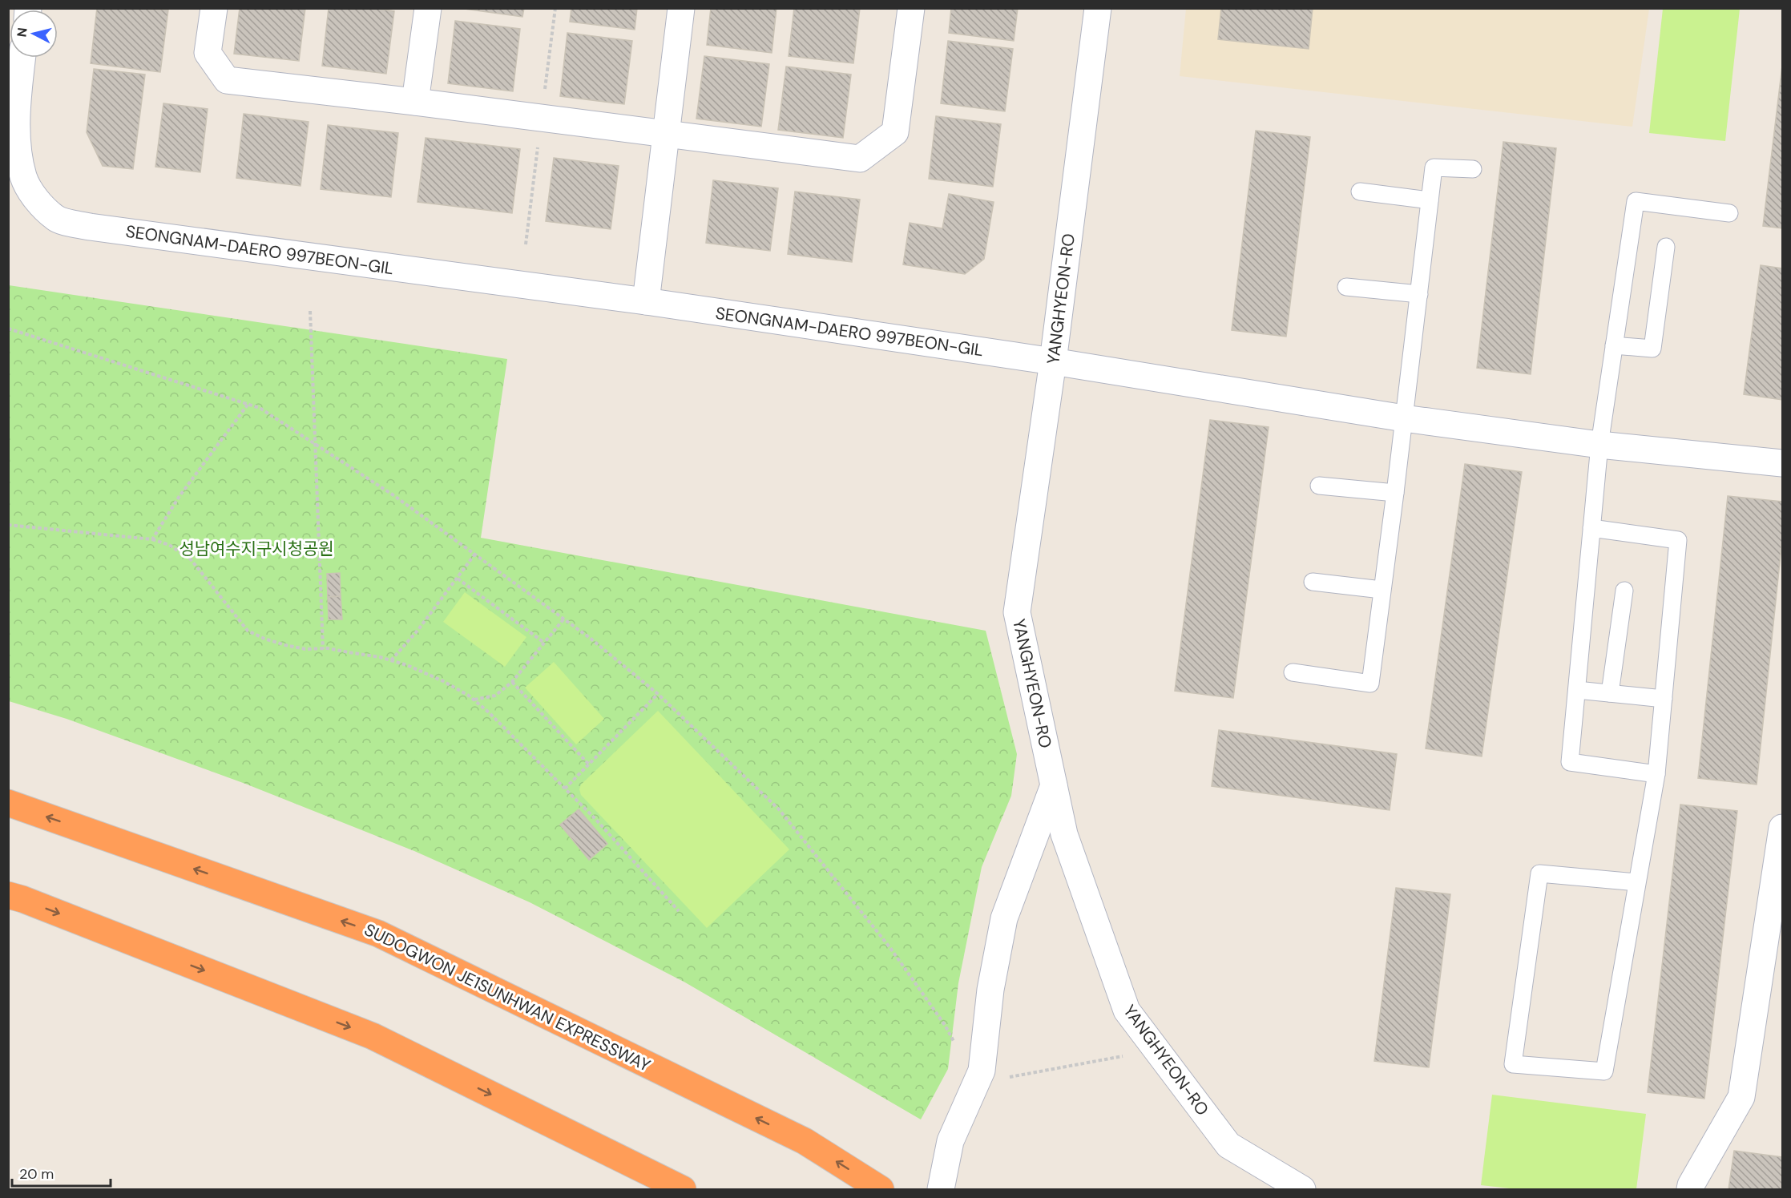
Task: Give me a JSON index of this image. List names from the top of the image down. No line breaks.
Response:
{"streets":{"highway":["SUDOGWON JE1SUNHWAN EXPRESSWAY"],"street":["SEONGNAM-DAERO 997BEON-GIL","YANGHYEON-RO"]},"crossings":[["SEONGNAM-DAERO 997BEON-GIL","YANGHYEON-RO"]],"parks":["성남여수지구시청공원"],"scale_bar":"20 m","north":"left"}
